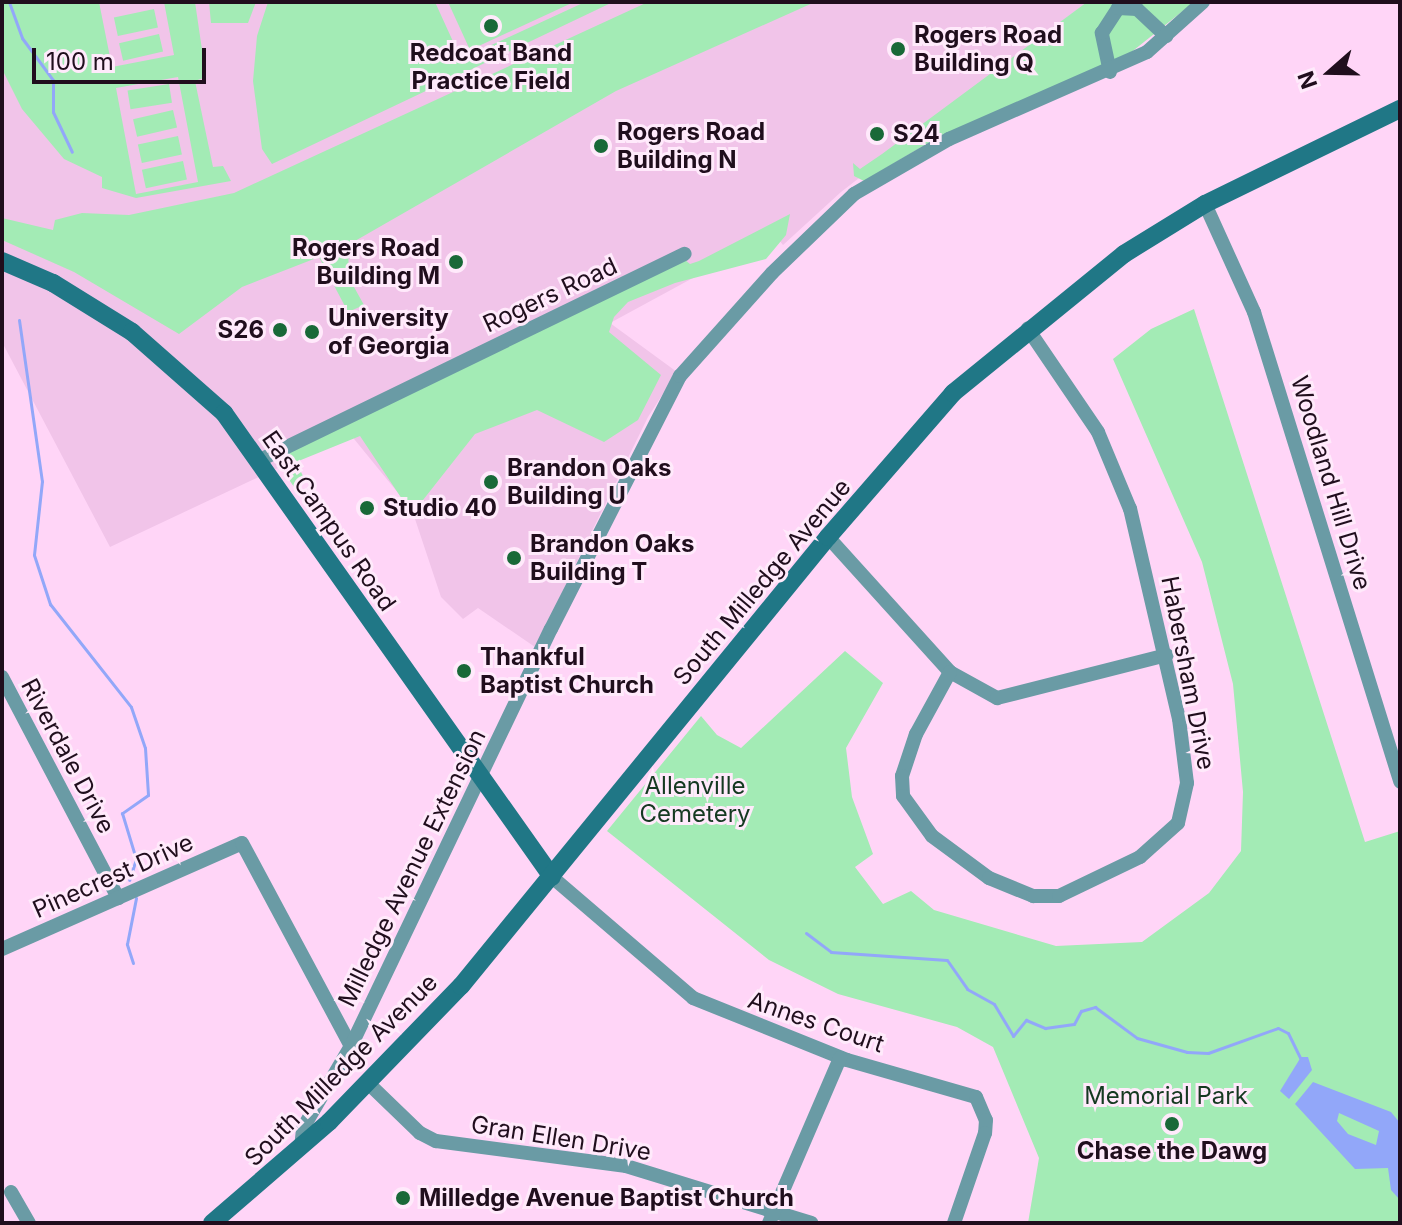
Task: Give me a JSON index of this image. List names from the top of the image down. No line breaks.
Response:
{"streets":{"main road":["East Campus Road","South Milledge Avenue"],"street":["Rogers Road","Woodland Hill Drive","Habersham Drive","Riverdale Drive","Milledge Avenue Extension","Pinecrest Drive","Annes Court","Gran Ellen Drive"]},"crossings":[["Rogers Road","East Campus Road"],["Woodland Hill Drive","South Milledge Avenue"],["East Campus Road","South Milledge Avenue"],["East Campus Road","Milledge Avenue Extension"],["East Campus Road","Annes Court"],["South Milledge Avenue","Habersham Drive"],["South Milledge Avenue","Milledge Avenue Extension"],["South Milledge Avenue","Annes Court"],["South Milledge Avenue","Gran Ellen Drive"],["Riverdale Drive","Pinecrest Drive"],["Milledge Avenue Extension","Pinecrest Drive"]],"parks":["Allenville Cemetery","Memorial Park"],"places":["Redcoat Band Practice Field","Rogers Road Building Q","S24","Rogers Road Building N","Rogers Road Building M","S26","University of Georgia","Brandon Oaks Building U","Studio 40","Brandon Oaks Building T","Thankful Baptist Church","Chase the Dawg","Milledge Avenue Baptist Church"],"scale_bar":"100 m","north":"left"}
